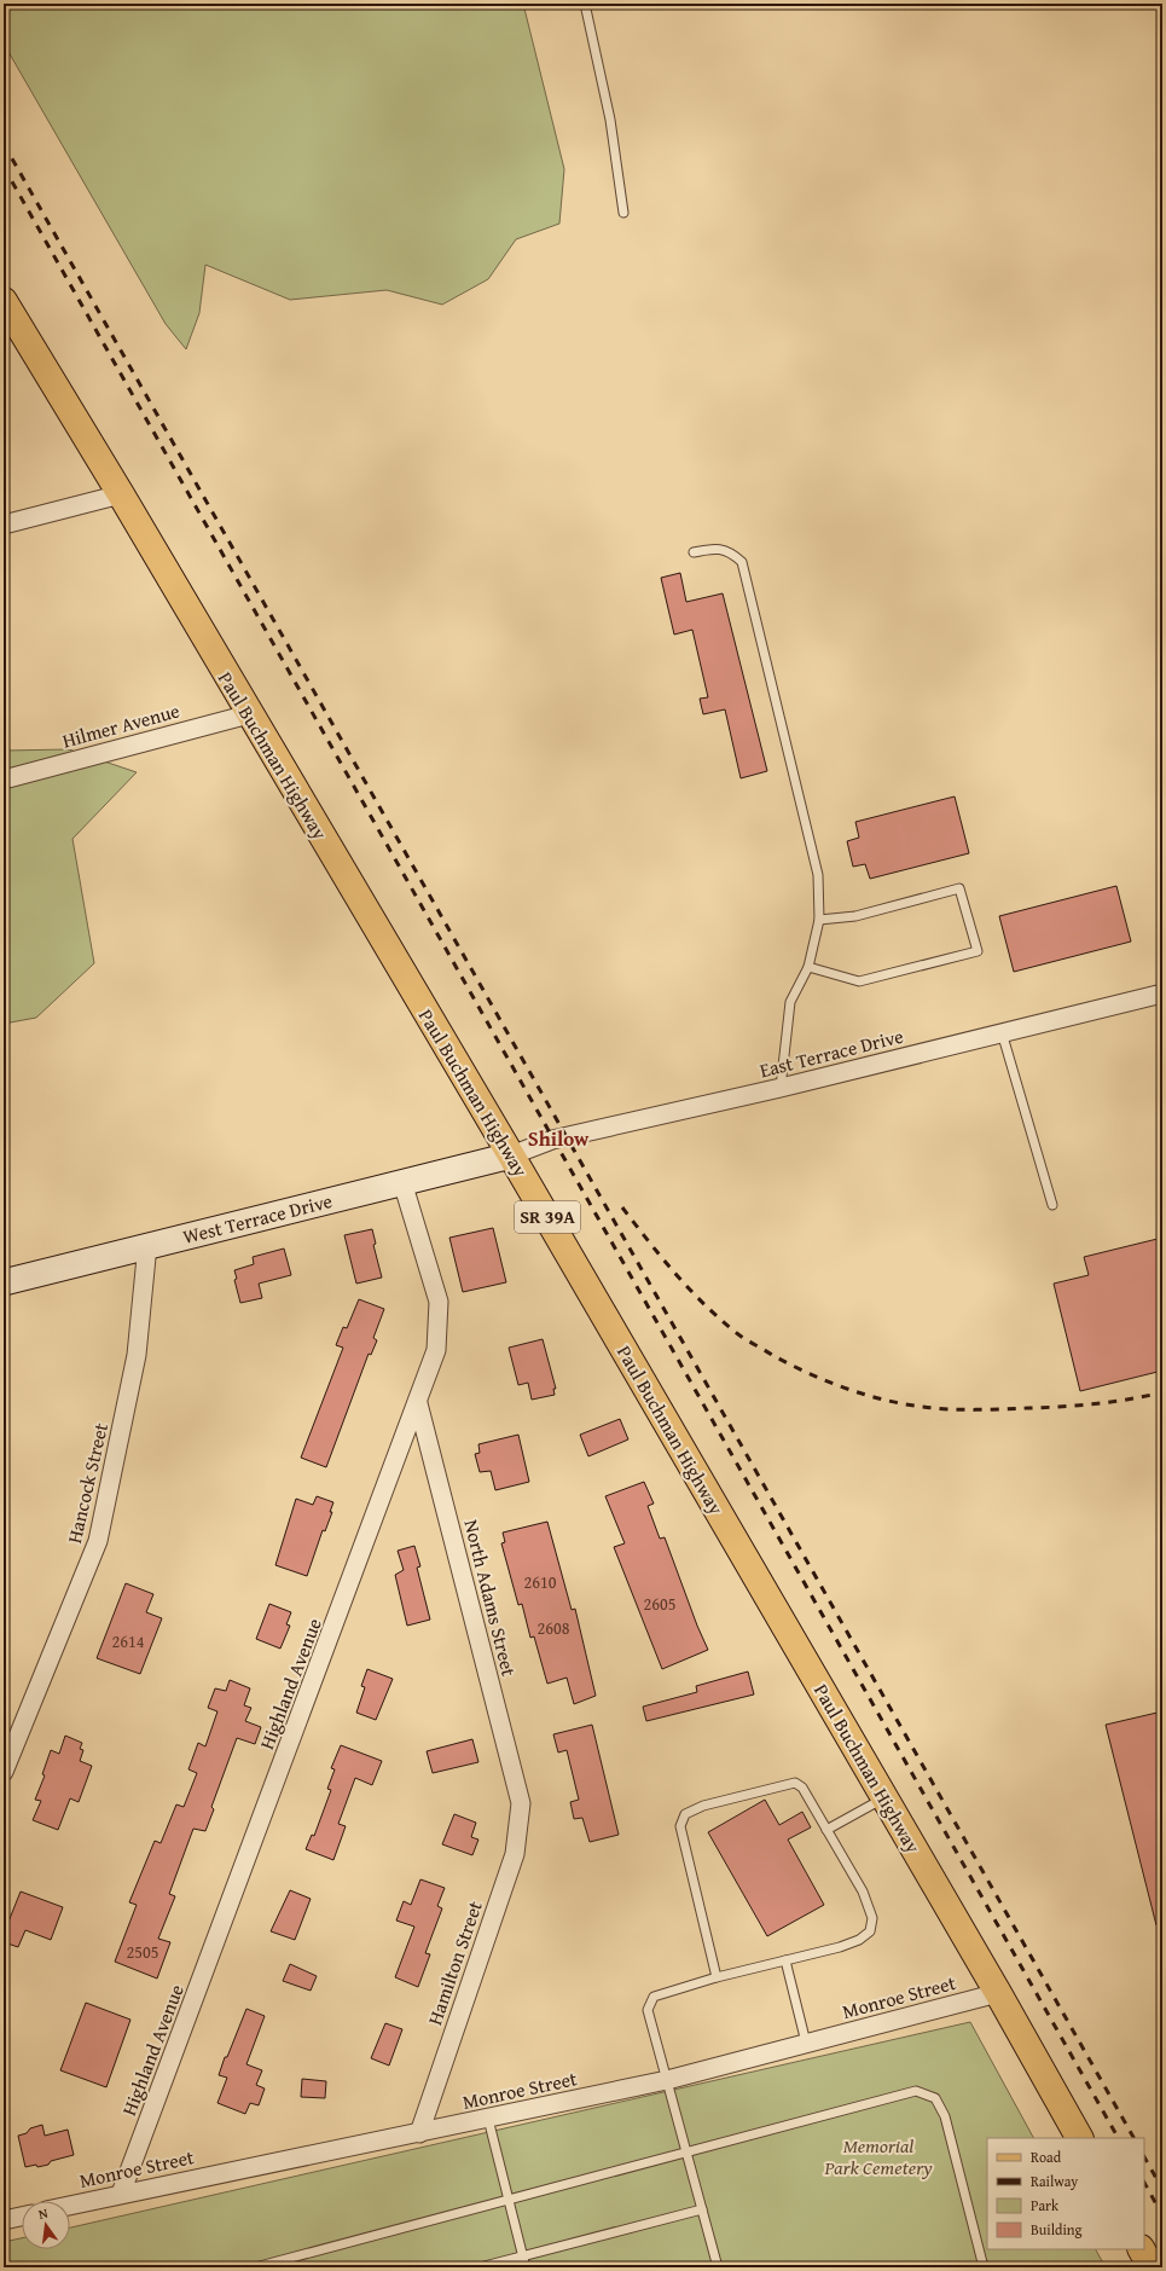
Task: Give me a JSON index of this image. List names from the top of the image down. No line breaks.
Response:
{"streets":{"main road":["Paul Buchman Highway","SR 39A"],"street":["Hilmer Avenue","East Terrace Drive","West Terrace Drive","Hancock Street","North Adams Street","Highland Avenue","Hamilton Street","Monroe Street"]},"crossings":[["Hilmer Avenue","Paul Buchman Highway"],["Paul Buchman Highway","East Terrace Drive"],["Paul Buchman Highway","West Terrace Drive"],["Paul Buchman Highway","Monroe Street"],["East Terrace Drive","West Terrace Drive"],["West Terrace Drive","Hancock Street"],["West Terrace Drive","Highland Avenue"],["North Adams Street","Highland Avenue"],["North Adams Street","Hamilton Street"],["Highland Avenue","Monroe Street"],["Hamilton Street","Monroe Street"]],"districts":["Shilow"],"parks":["Memorial Park Cemetery"],"house_numbers":["2610","2605","2608","2614","2505"],"legend":["Road","Railway","Park","Building"],"north":"top"}
